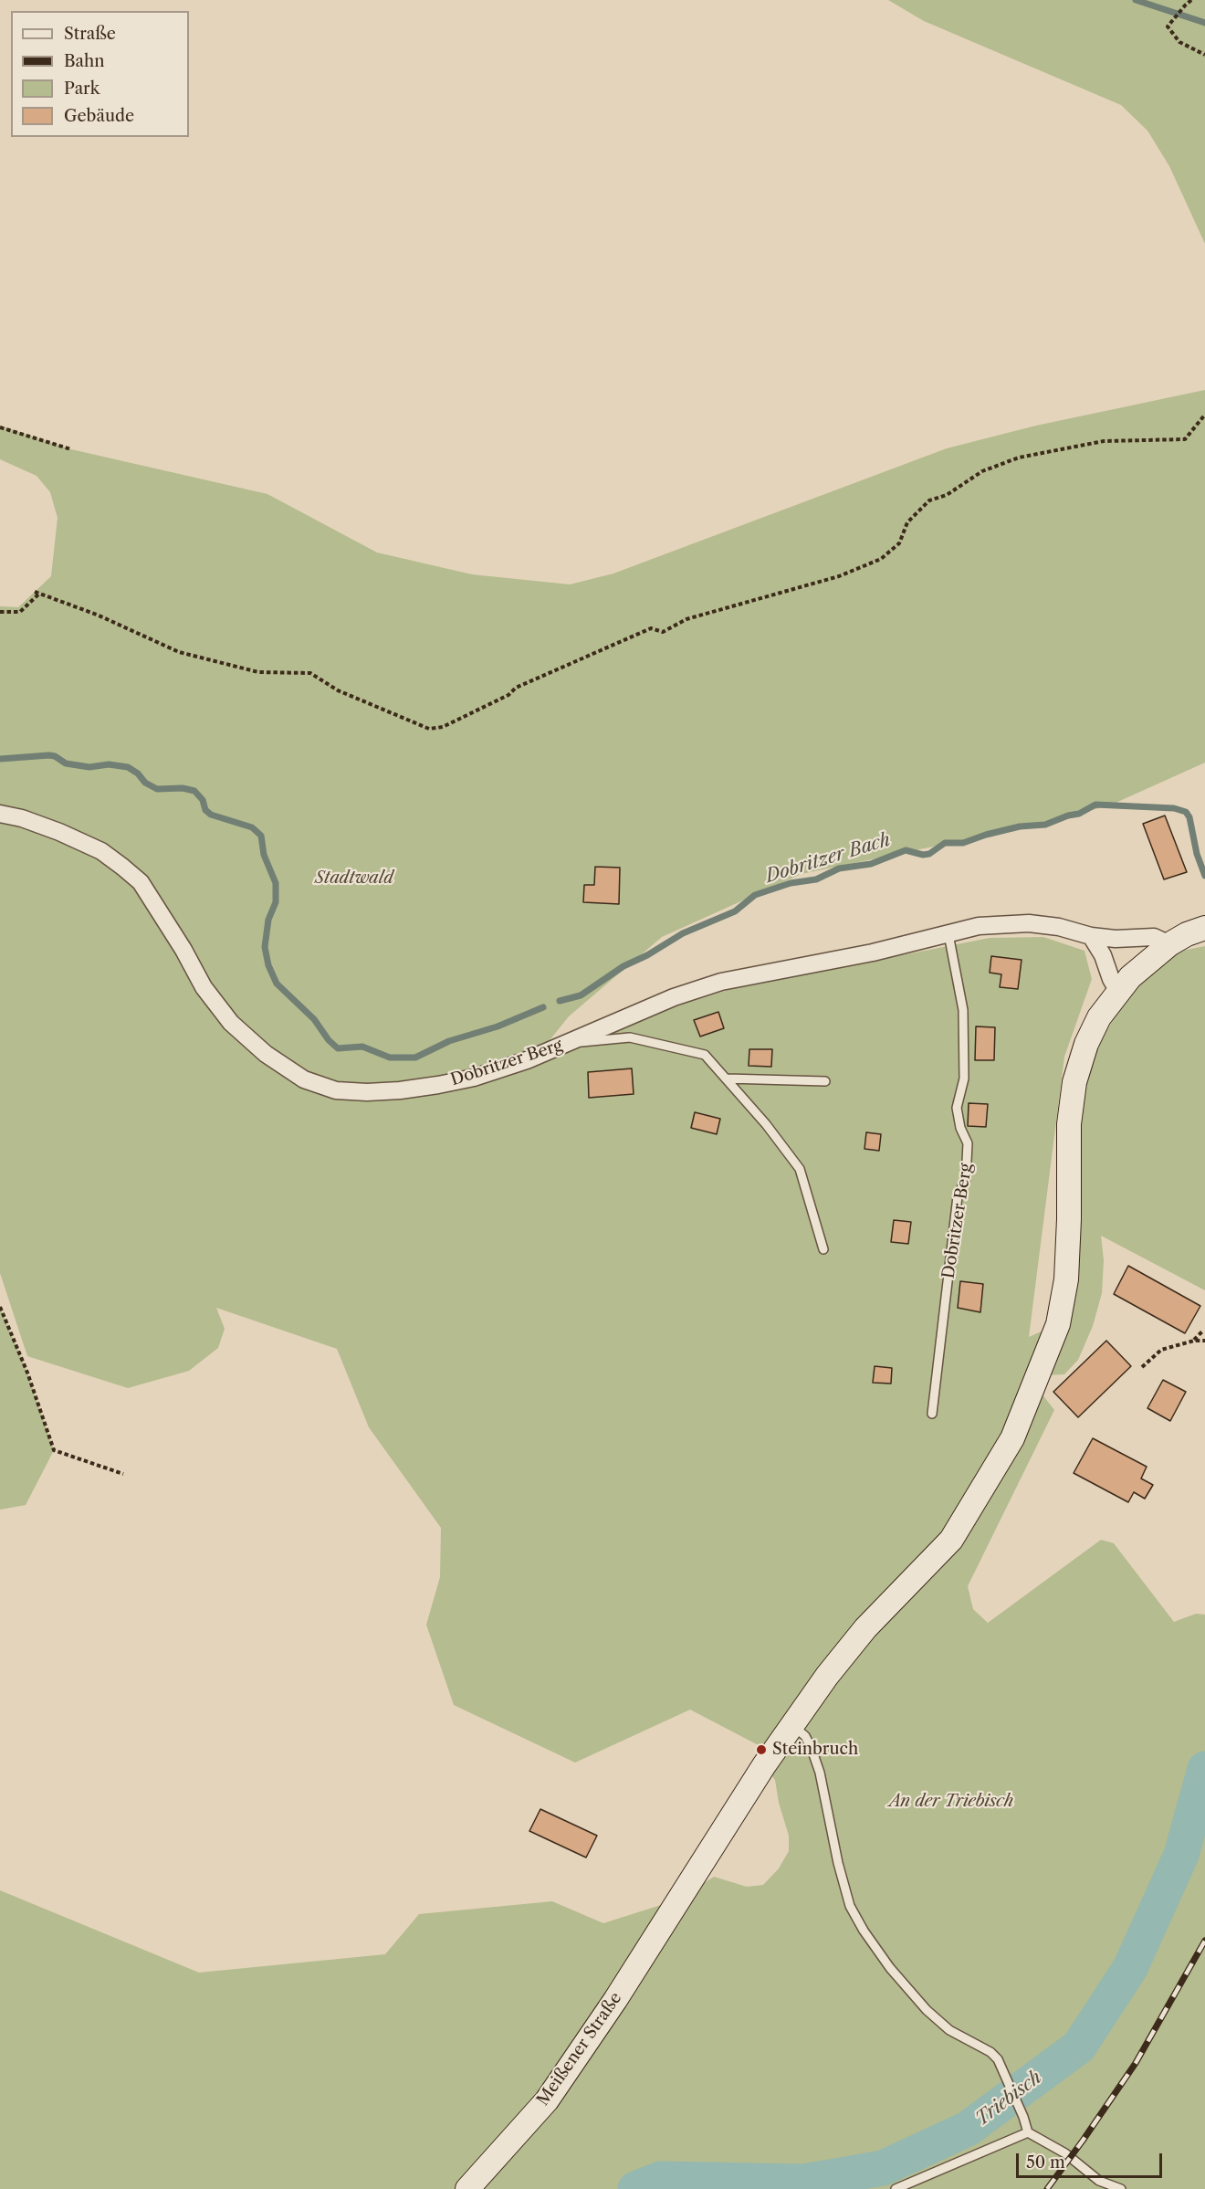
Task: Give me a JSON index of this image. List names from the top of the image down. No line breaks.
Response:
{"streets":{"main road":["Meißener Straße"],"street":["Dobritzer Berg"]},"crossings":[["Dobritzer Berg","Meißener Straße"]],"water":["Dobritzer Bach","Triebisch"],"parks":["Stadtwald","An der Triebisch"],"places":["Steinbruch"],"legend":["Straße","Bahn","Park","Gebäude"],"scale_bar":"50 m"}
